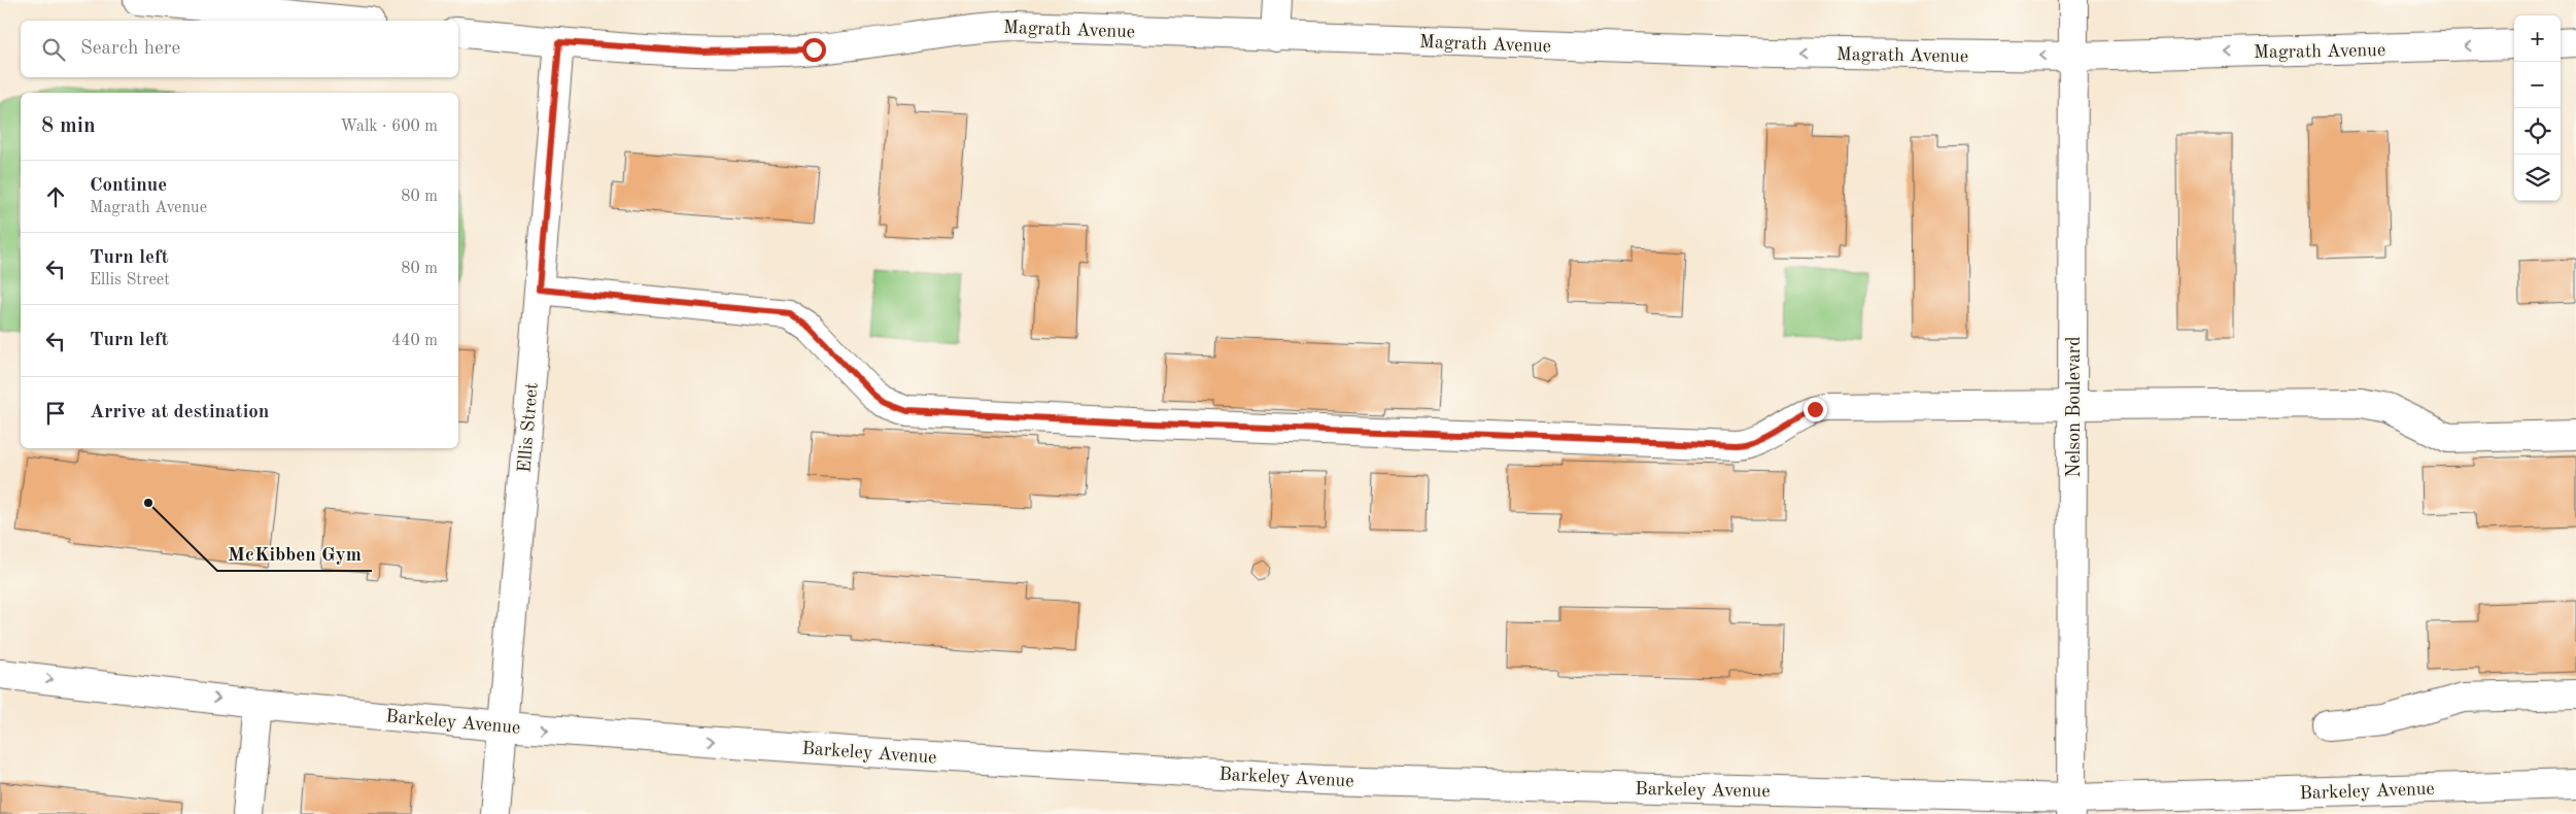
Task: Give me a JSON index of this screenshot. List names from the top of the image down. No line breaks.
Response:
{"streets":{"main road":["Magrath Avenue","Nelson Boulevard","Ellis Street","Barkeley Avenue"]},"crossings":[["Magrath Avenue","Nelson Boulevard"],["Magrath Avenue","Ellis Street"],["Nelson Boulevard","Barkeley Avenue"],["Ellis Street","Barkeley Avenue"]],"one_way":["Magrath Avenue","Barkeley Avenue"],"places":["McKibben Gym"],"page":{"map_buttons":["+","−"],"search":"Search here","heading":["8 min","Walk · 600 m"],"list":[["Continue","Magrath Avenue","80 m"],["Turn left","Ellis Street","80 m"],["Turn left","440 m"],"Arrive at destination"]}}
